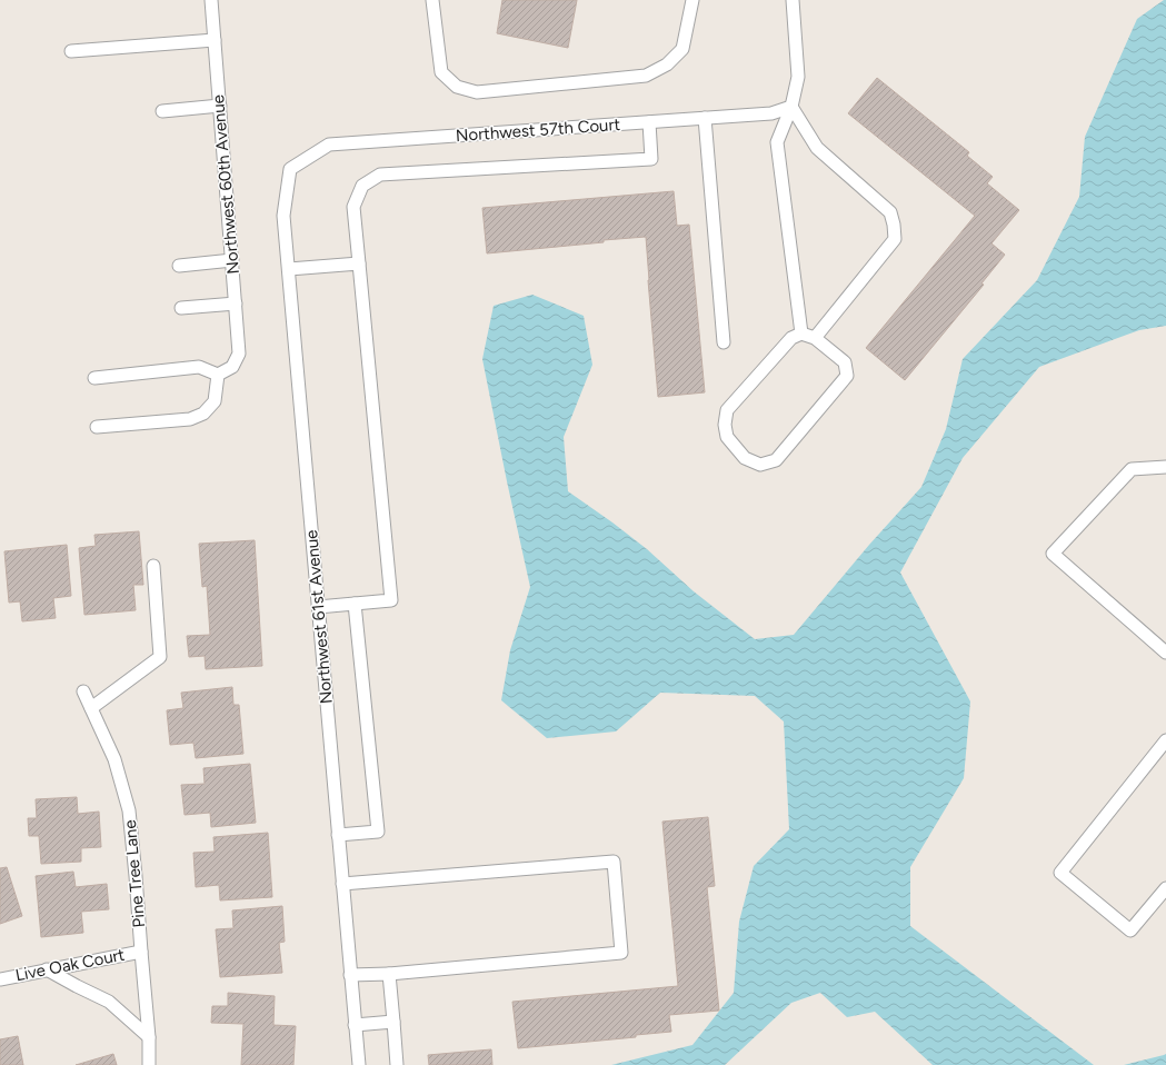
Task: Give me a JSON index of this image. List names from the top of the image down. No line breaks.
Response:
{"streets":{"lane":["Northwest 57th Court","Northwest 60th Avenue","Northwest 61st Avenue","Pine Tree Lane","Live Oak Court"]},"crossings":[["Northwest 57th Court","Northwest 61st Avenue"],["Pine Tree Lane","Live Oak Court"]]}
